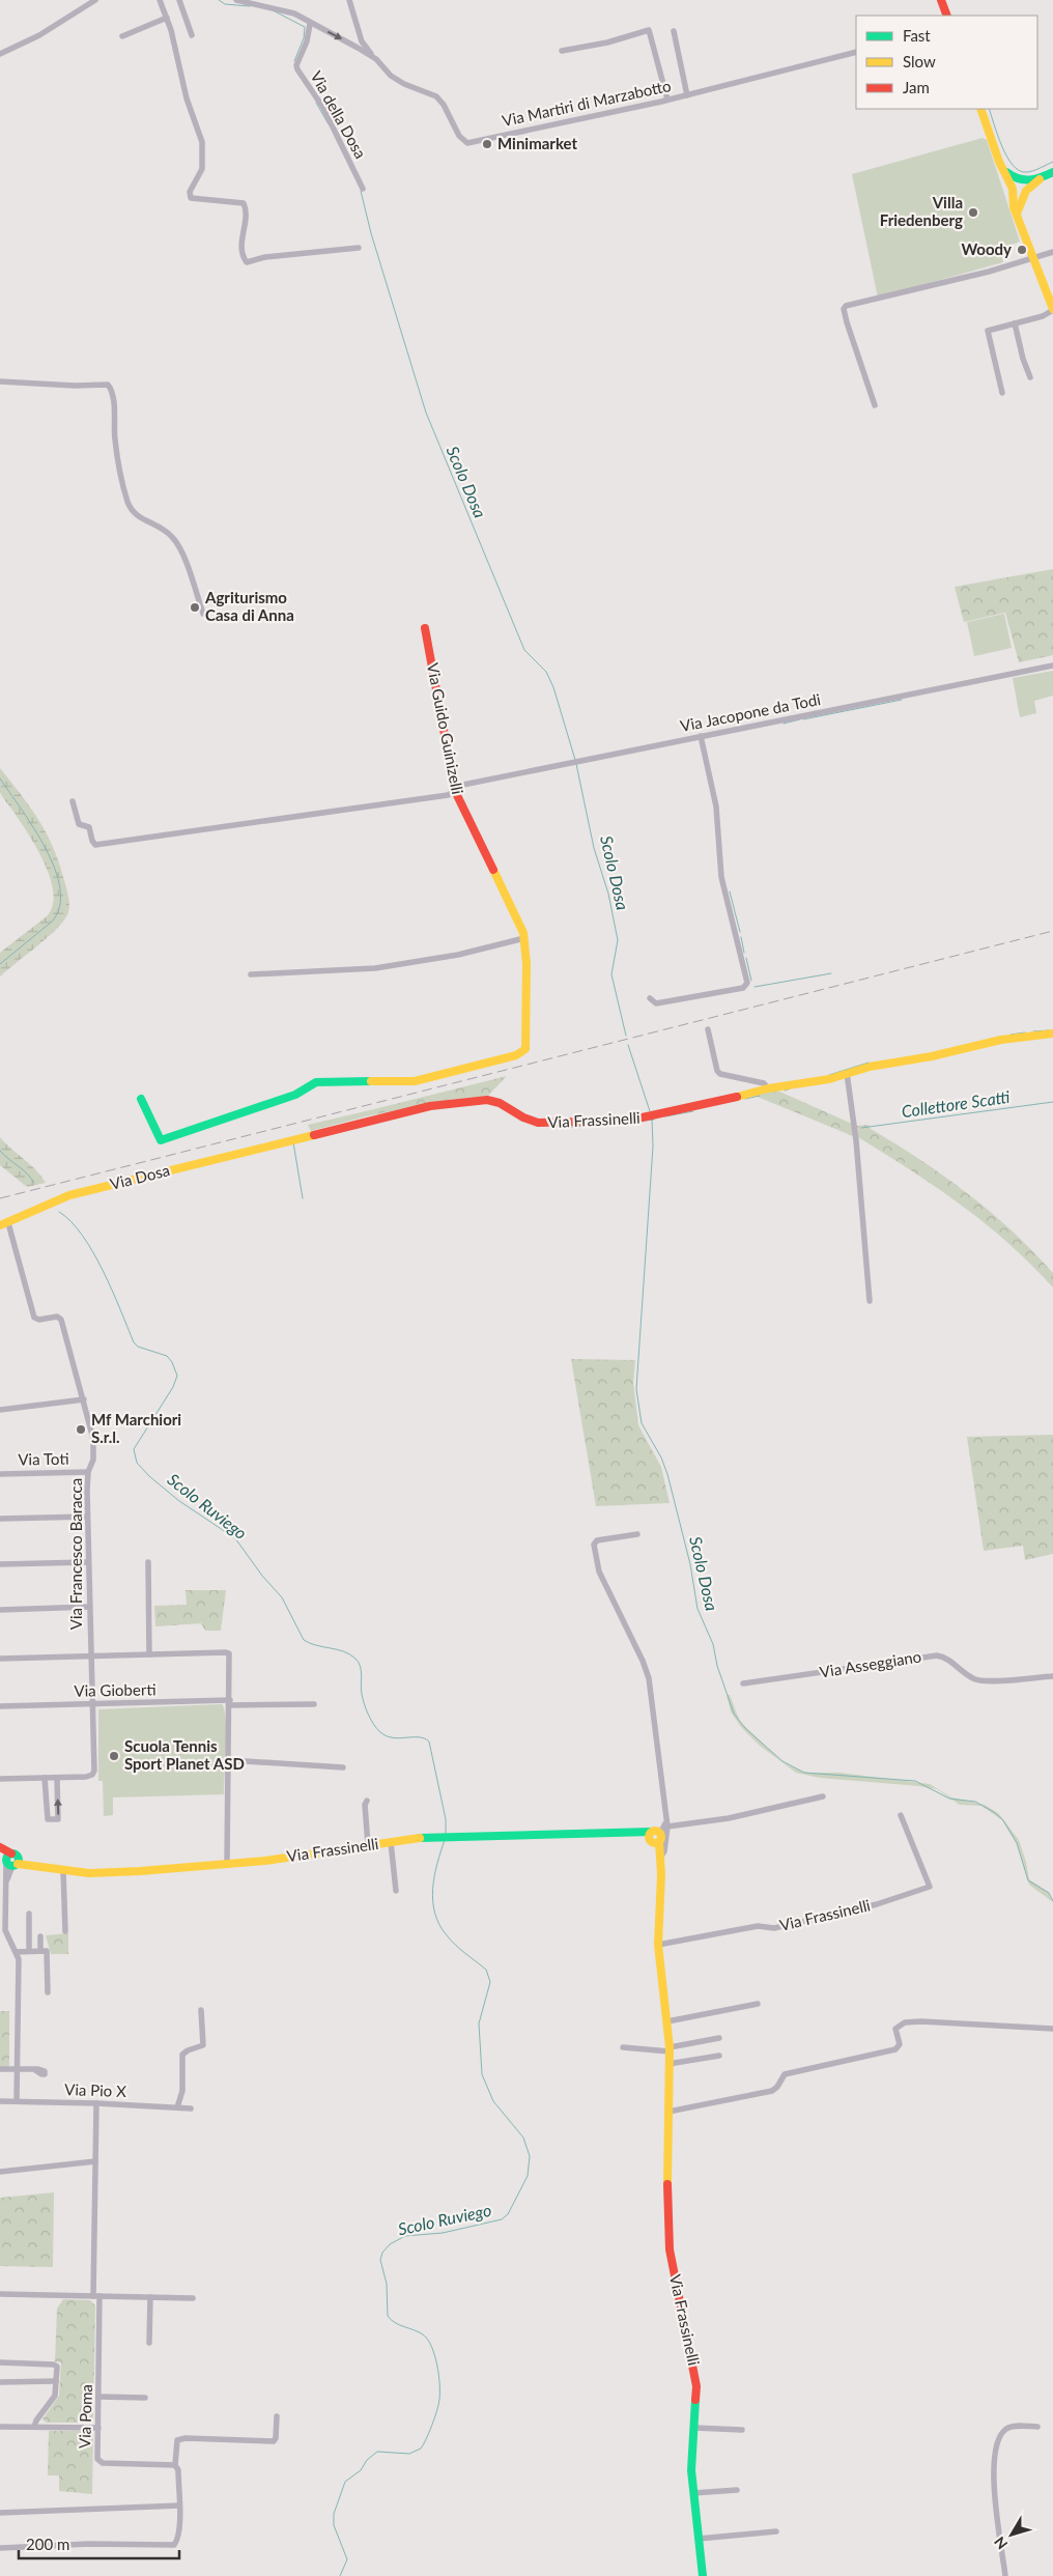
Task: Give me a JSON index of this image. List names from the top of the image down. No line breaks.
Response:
{"streets":{"street":["Via Martiri di Marzabotto","Via della Dosa","Via Jacopone da Todi","Via Guido Guinizelli","Via Frassinelli","Via Dosa","Via Toti","Via Francesco Baracca","Via Asseggiano","Via Gioberti","Via Pio X","Via Poma"]},"crossings":[["Via Jacopone da Todi","Via Guido Guinizelli"],["Via Frassinelli","Via Dosa"],["Via Dosa","Via Francesco Baracca"],["Via Toti","Via Francesco Baracca"],["Via Francesco Baracca","Via Gioberti"],["Via Pio X","Via Poma"]],"water":["Scolo Dosa","Collettore Scatti","Scolo Ruviego"],"places":["Minimarket","Villa Friedenberg","Woody","Agriturismo Casa di Anna","Mf Marchiori S.r.l.","Scuola Tennis Sport Planet ASD"],"legend":["Fast","Slow","Jam"],"scale_bar":"200 m","north":"bottom left"}
